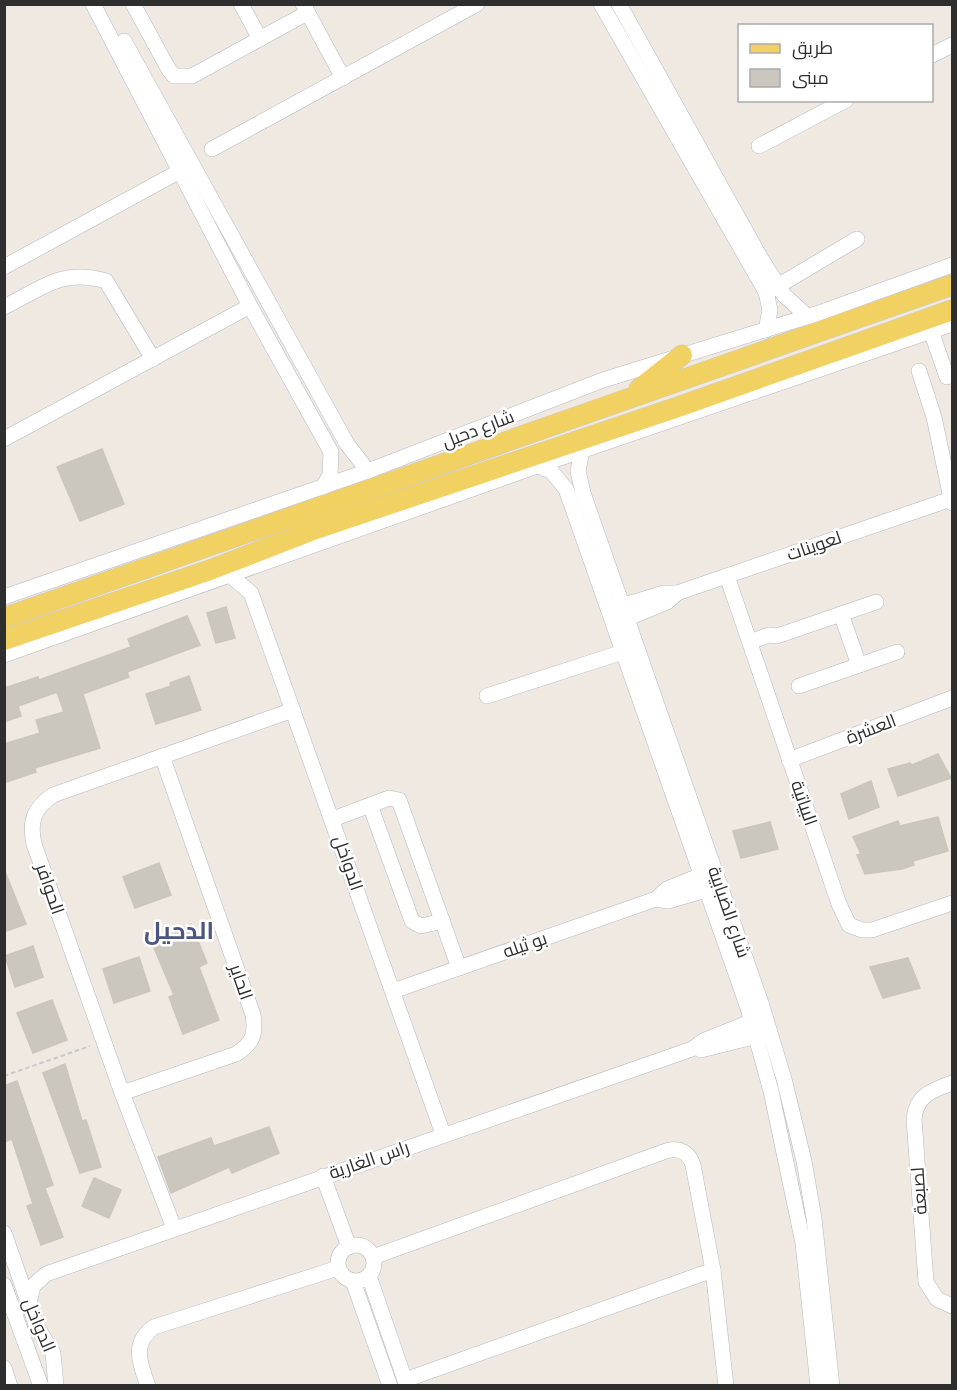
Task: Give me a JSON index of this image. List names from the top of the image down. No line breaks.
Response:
{"streets":{"main road":["شارع دحيل"],"street":["لعوينات","العشرة","البياتية","الدواخل","الحوافر","شارع الضبابية","بو ثيله","الحاير","راس الغارية","لصبعة"]},"crossings":[["لعوينات","البياتية"],["لعوينات","شارع الضبابية"],["العشرة","البياتية"],["الدواخل","الحوافر"],["الدواخل","بو ثيله"],["الدواخل","راس الغارية"],["الحوافر","الحاير"],["الحوافر","راس الغارية"],["شارع الضبابية","بو ثيله"],["شارع الضبابية","راس الغارية"]],"districts":["الدحيل"],"legend":["طريق","مبنى"]}
